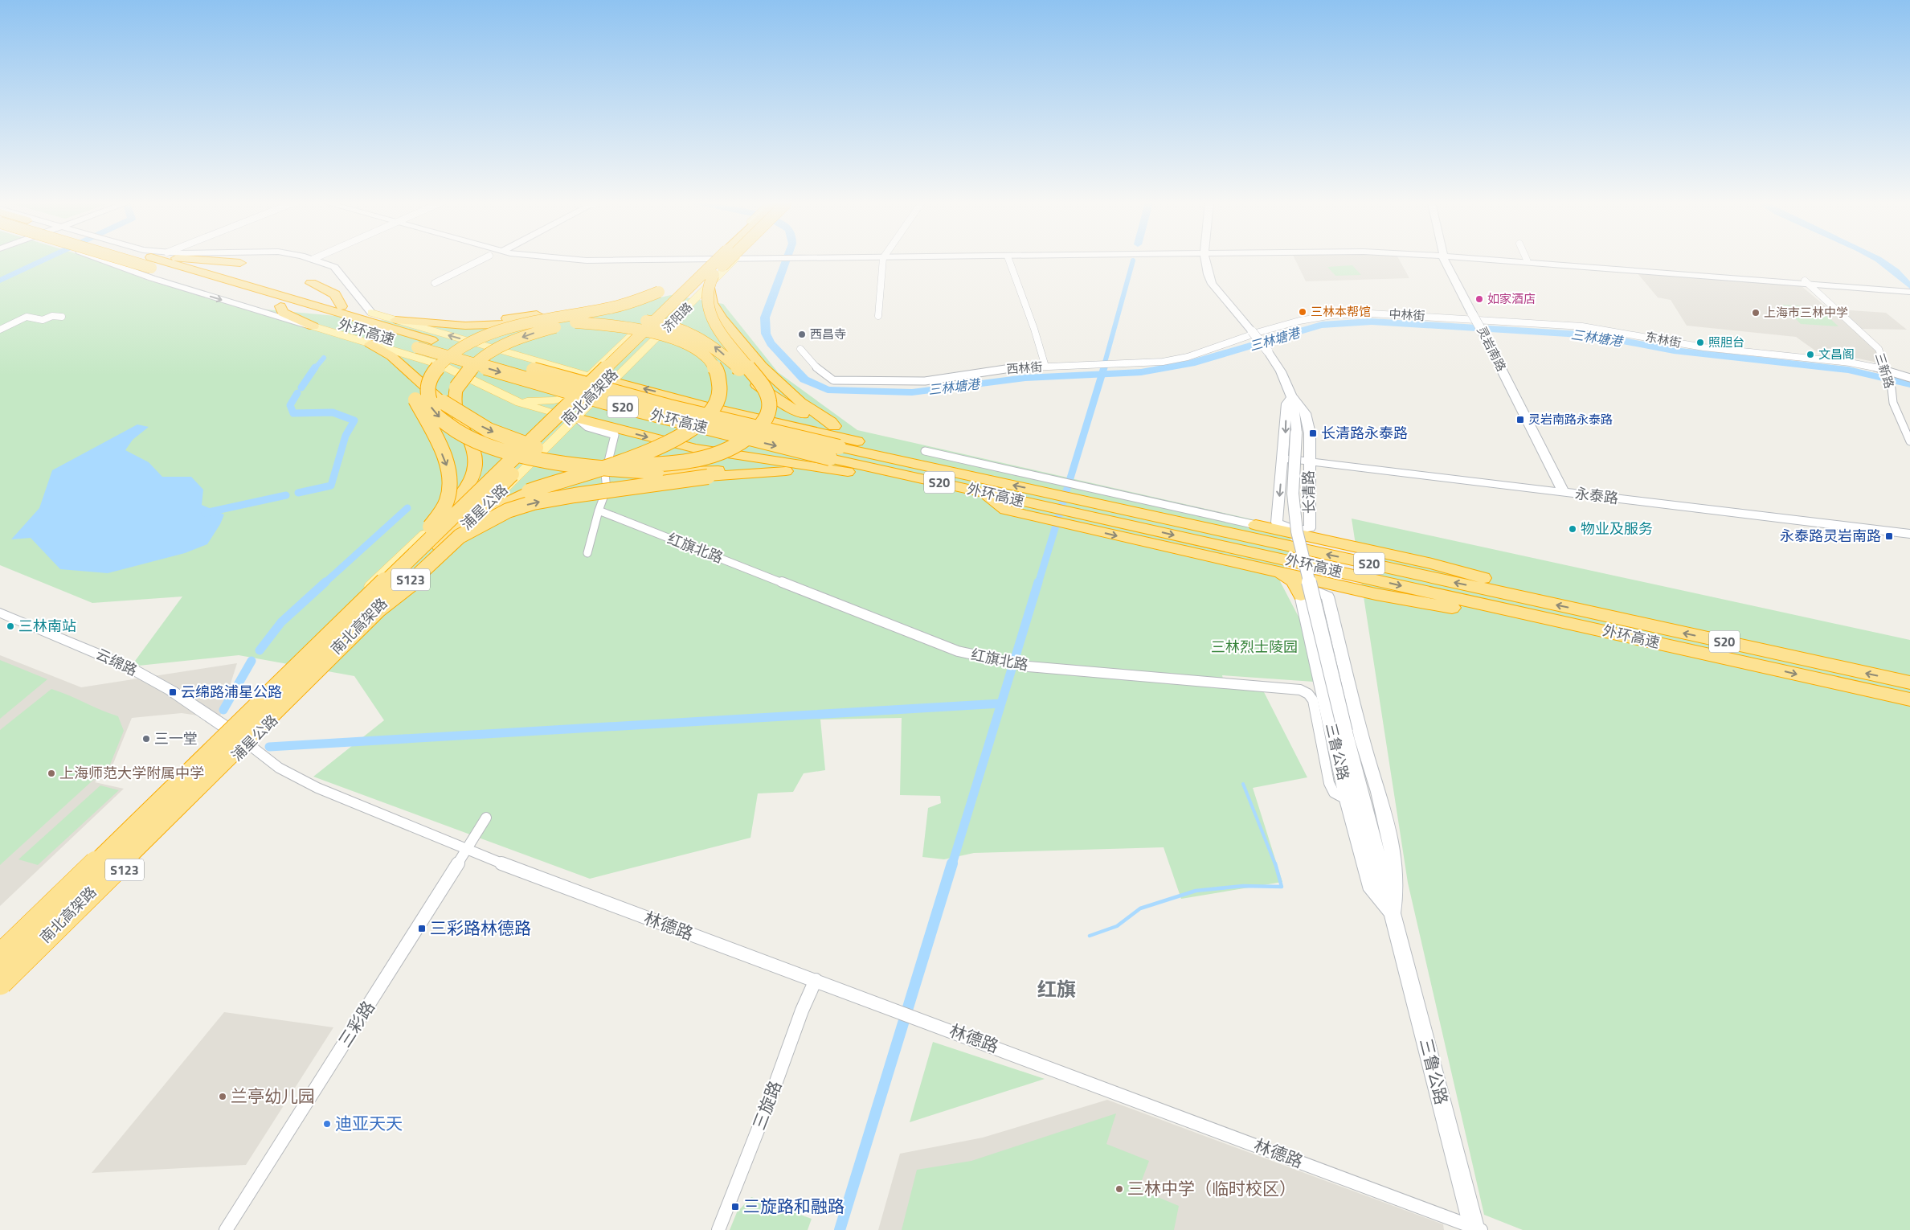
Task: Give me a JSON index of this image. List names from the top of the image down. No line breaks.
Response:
{"streets":{"highway":["外环高速","南北高架路","S20"],"main road":["济阳路","灵岩南路","长清路","永泰路","浦星公路","S123","云绵路","三鲁公路"],"street":["中林街","东林街","西林街","三新路","红旗北路","林德路","三彩路","三旋路"]},"crossings":[["中林街","东林街"],["中林街","西林街"],["中林街","长清路"],["济阳路","南北高架路"],["济阳路","浦星公路"],["东林街","三新路"],["灵岩南路","永泰路"],["西林街","长清路"],["长清路","永泰路"],["长清路","三鲁公路"],["浦星公路","云绵路"],["浦星公路","林德路"],["红旗北路","三鲁公路"],["云绵路","林德路"],["三鲁公路","林德路"],["林德路","三彩路"],["林德路","三旋路"]],"districts":["红旗"],"water":["三林塘港"],"parks":["三林烈士陵园"],"places":{"other":["如家酒店","三林本帮馆","上海市三林中学","西昌寺","照胆台","文昌阁","物业及服务","三林南站","三一堂","上海师范大学附属中学","兰亭幼儿园","迪亚天天","三林中学（临时校区）"],"transit":["灵岩南路永泰路","长清路永泰路","永泰路灵岩南路","云绵路浦星公路","三彩路林德路","三旋路和融路"]}}
